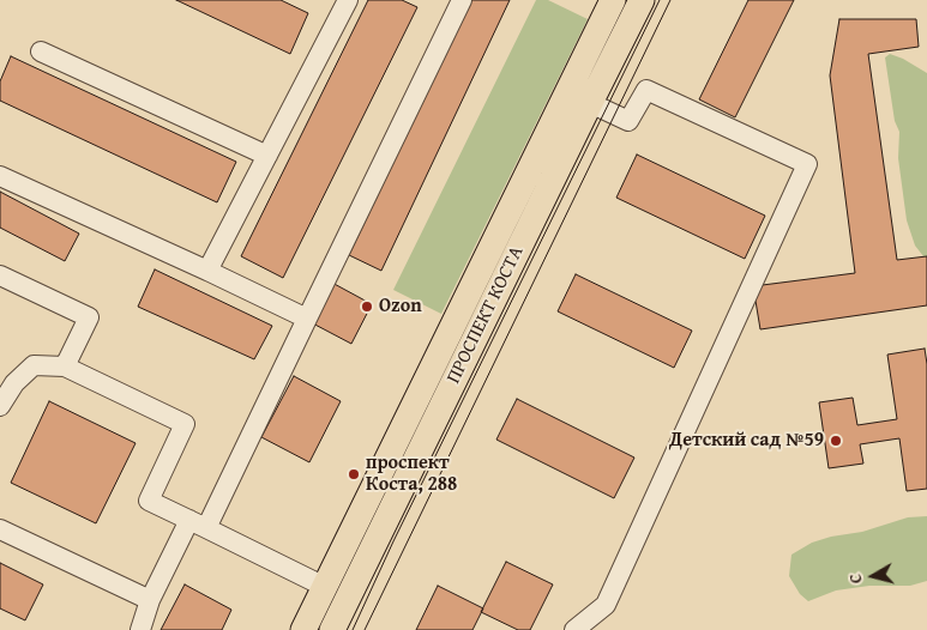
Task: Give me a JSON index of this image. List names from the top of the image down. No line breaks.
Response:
{"streets":{"main road":["ПРОСПЕКТ КОСТА"]},"places":["Ozon","Детский сад №59","проспект Коста, 288"],"north":"left"}
